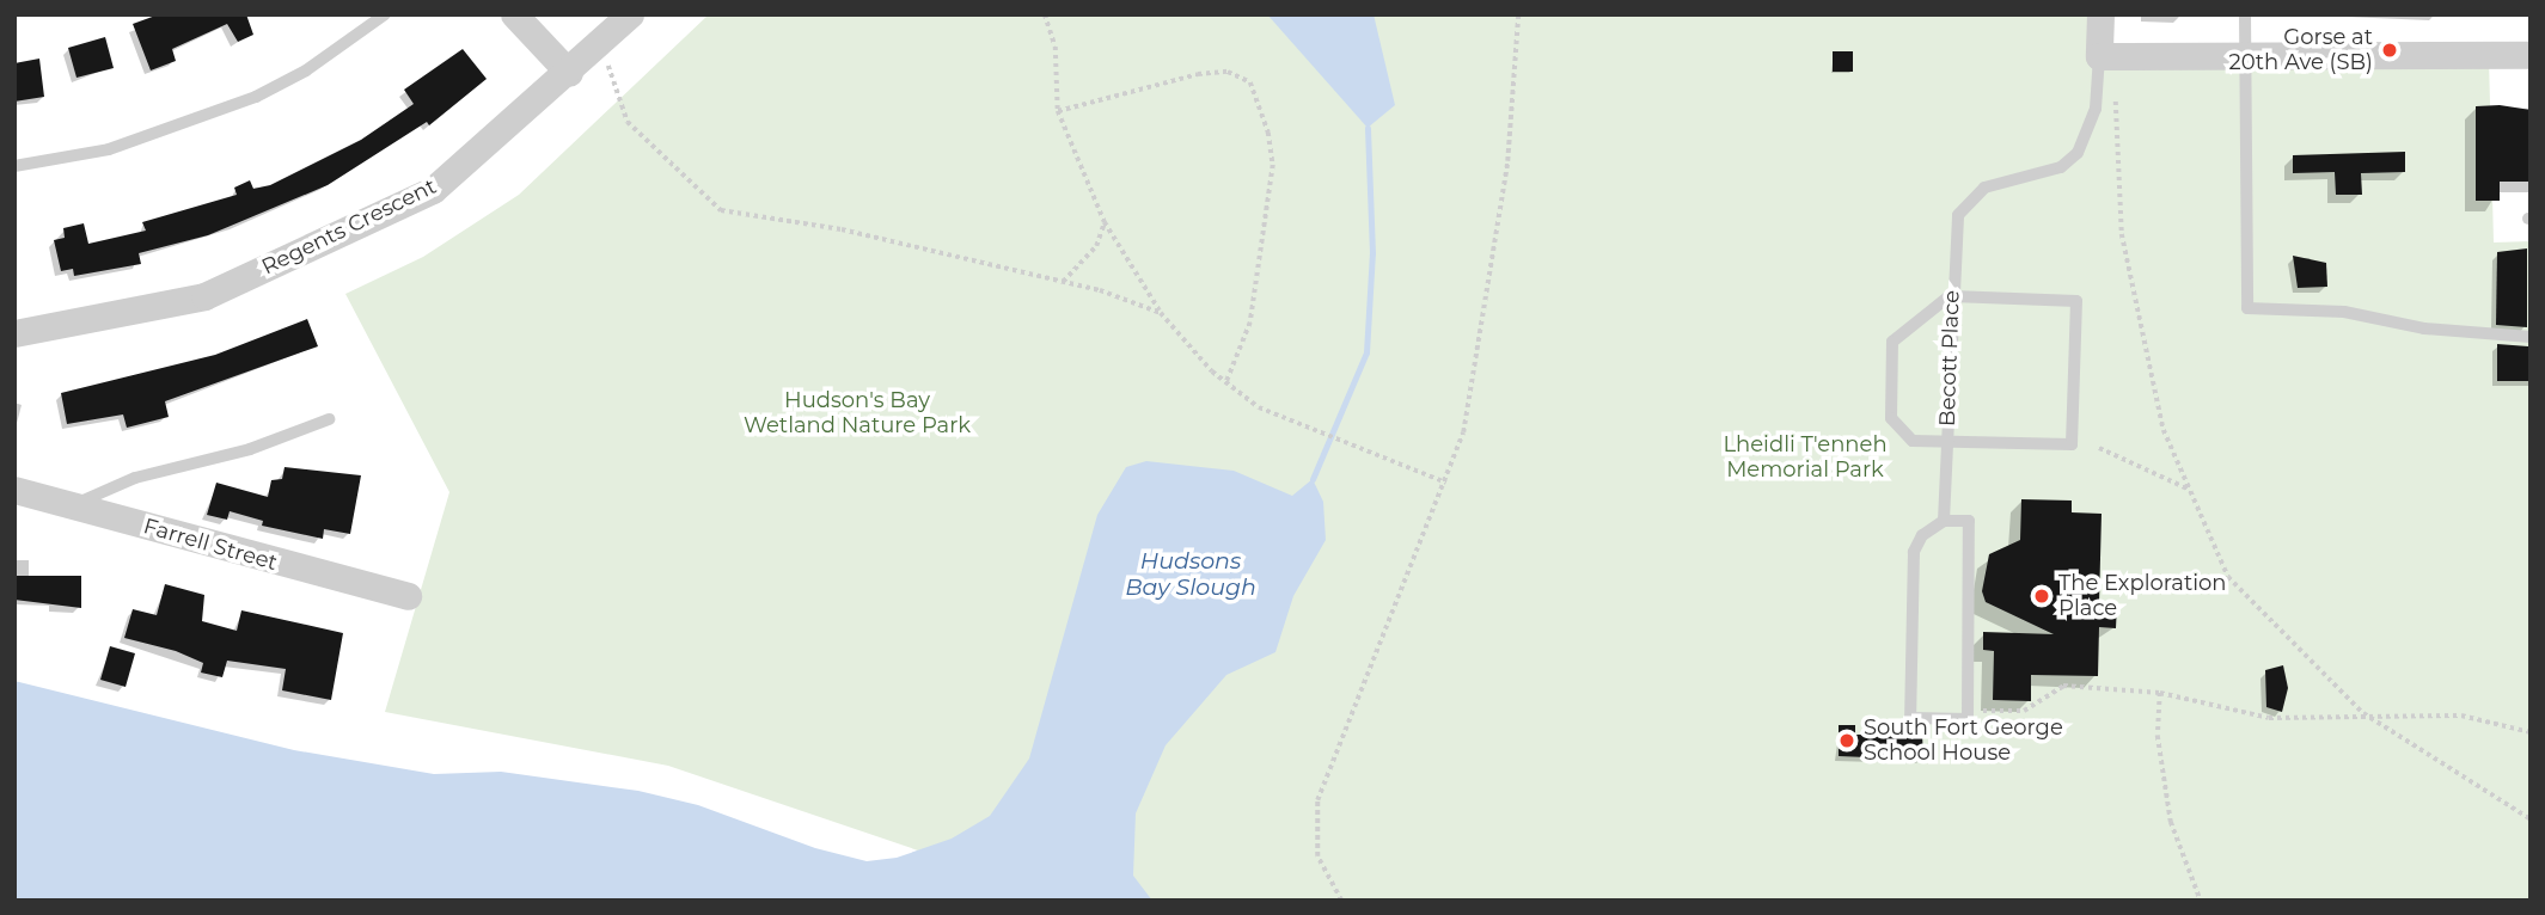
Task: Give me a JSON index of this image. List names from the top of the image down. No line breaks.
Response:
{"streets":{"street":["Regents Crescent","Farrell Street"],"lane":["Becott Place"]},"water":["Hudsons Bay Slough"],"parks":["Hudson's Bay Wetland Nature Park","Lheidli T'enneh Memorial Park"],"places":["Gorse at 20th Ave (SB)","The Exploration Place","South Fort George School House"]}
